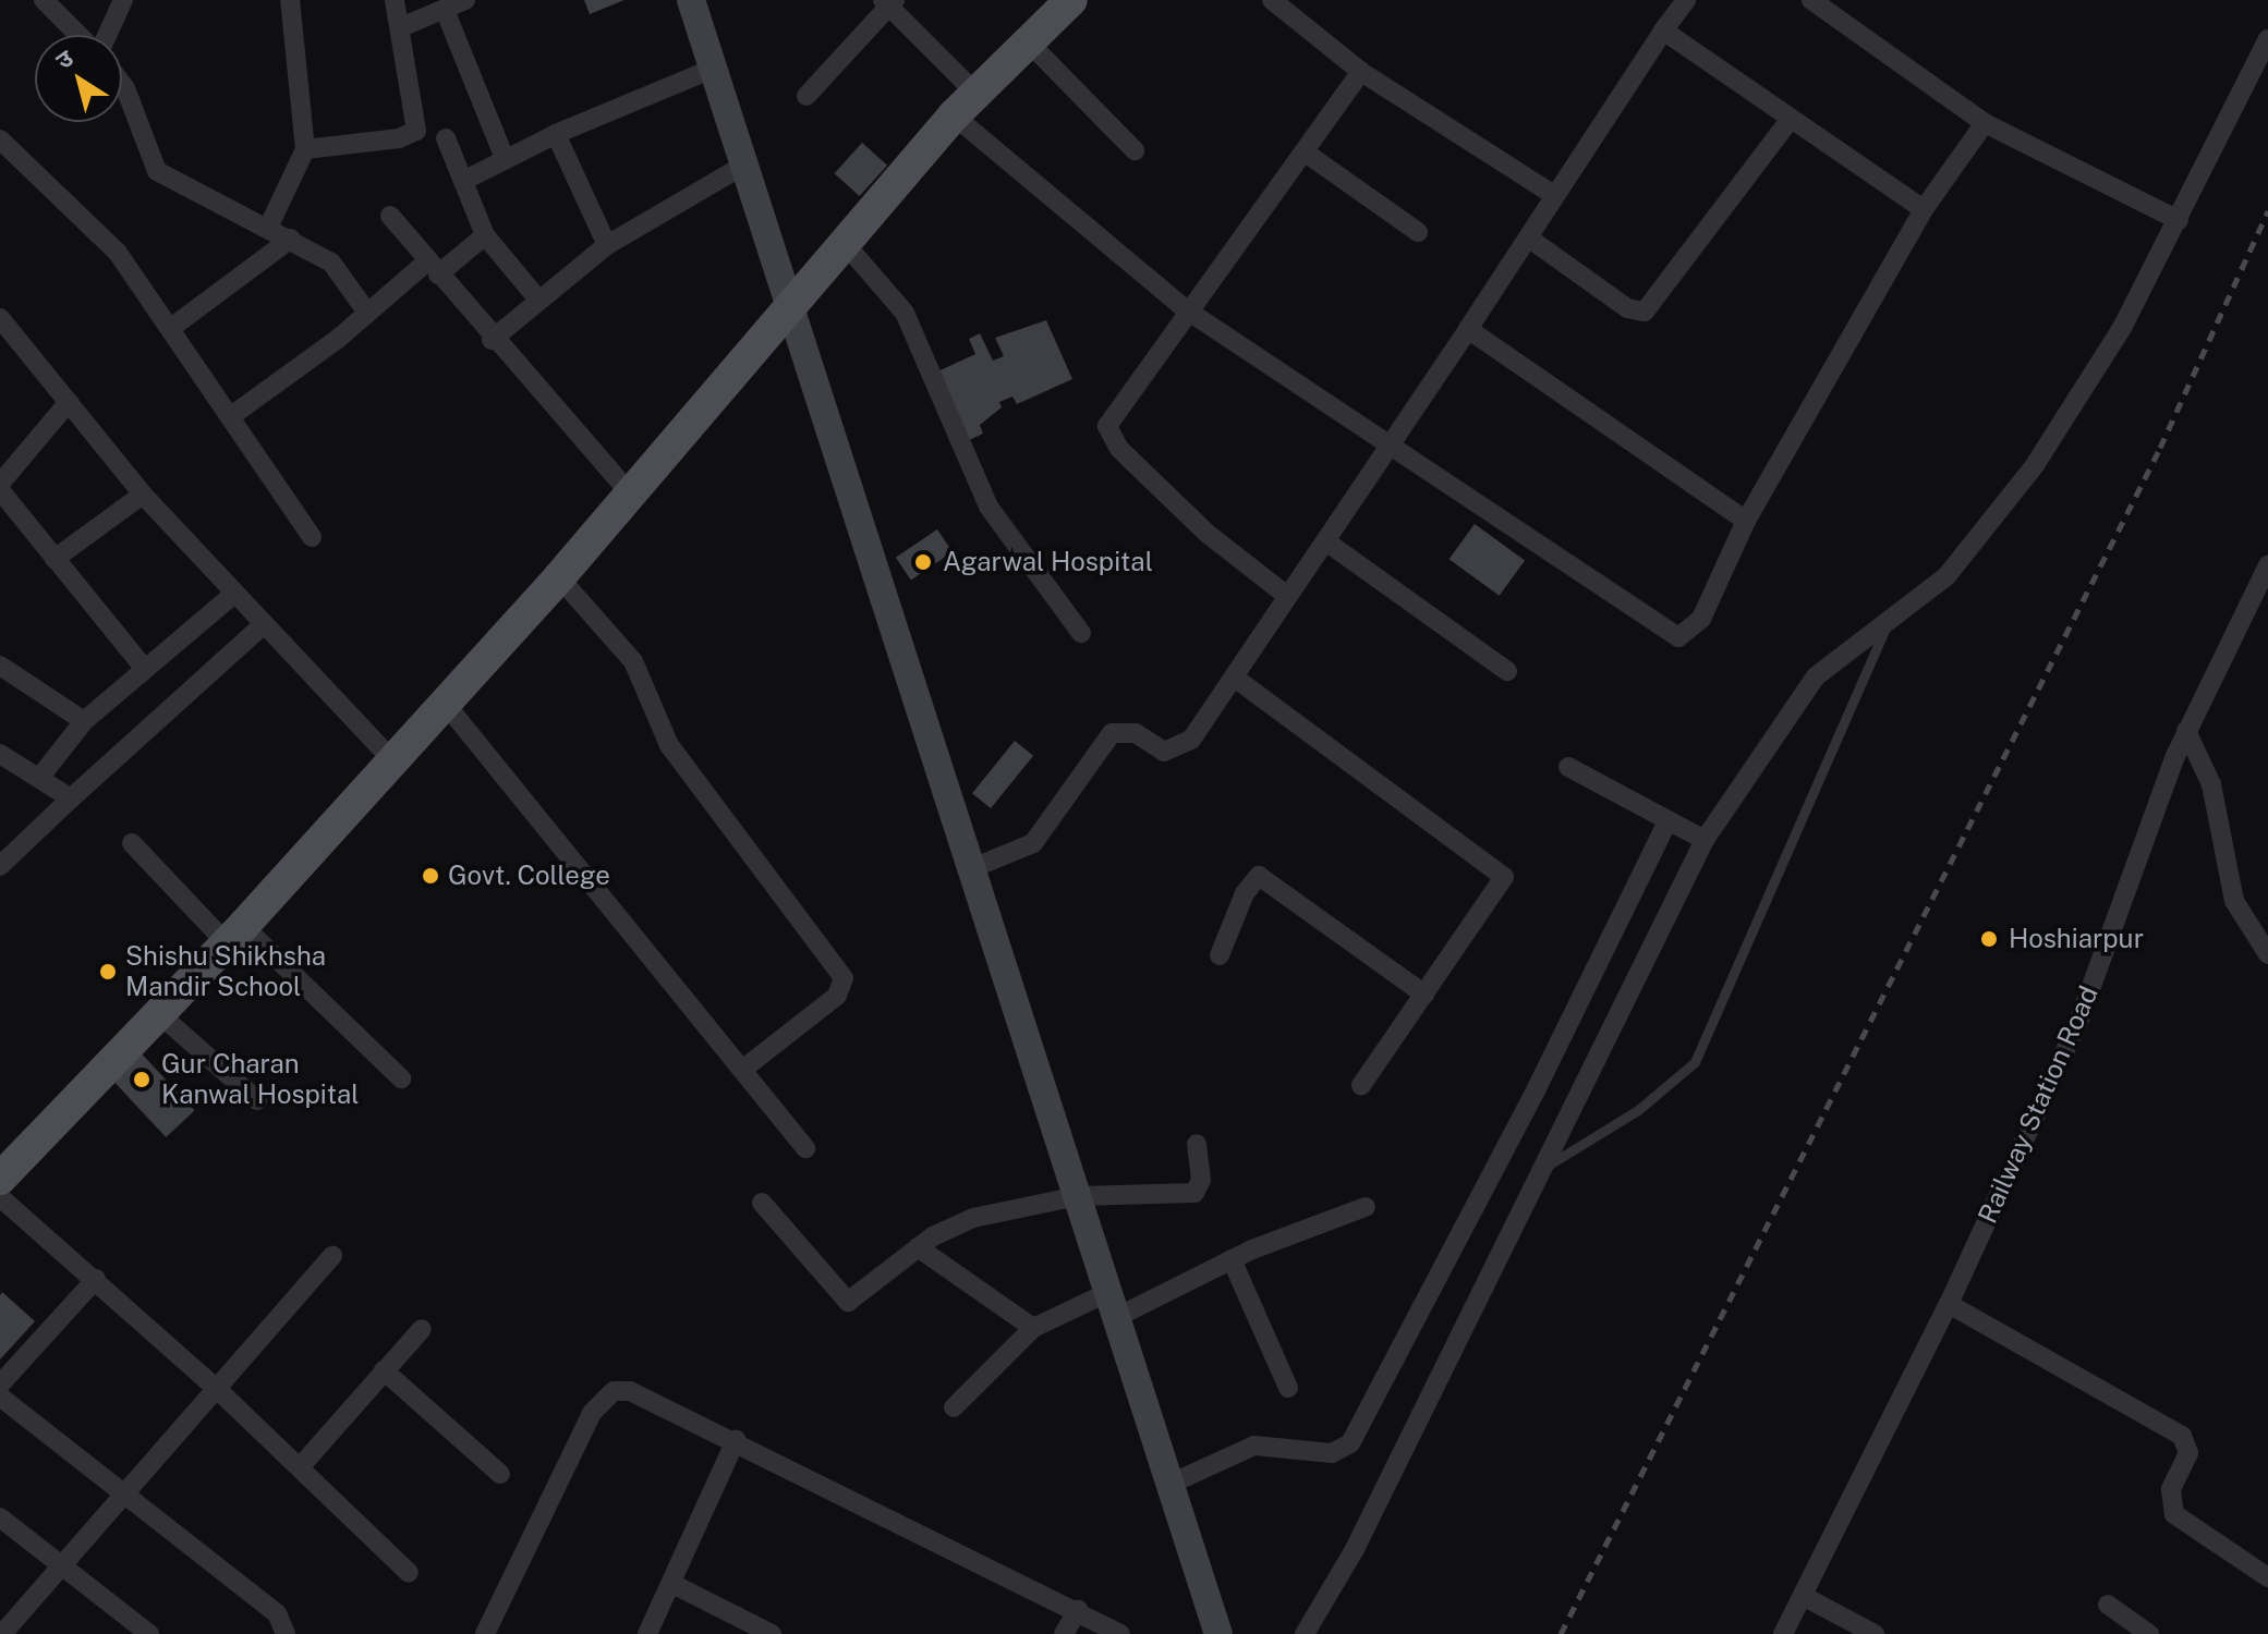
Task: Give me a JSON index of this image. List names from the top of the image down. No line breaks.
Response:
{"streets":{"street":["Railway Station Road"]},"places":["Agarwal Hospital","Govt. College","Hoshiarpur","Shishu Shikhsha Mandir School","Gur Charan Kanwal Hospital"],"north":"top left"}
